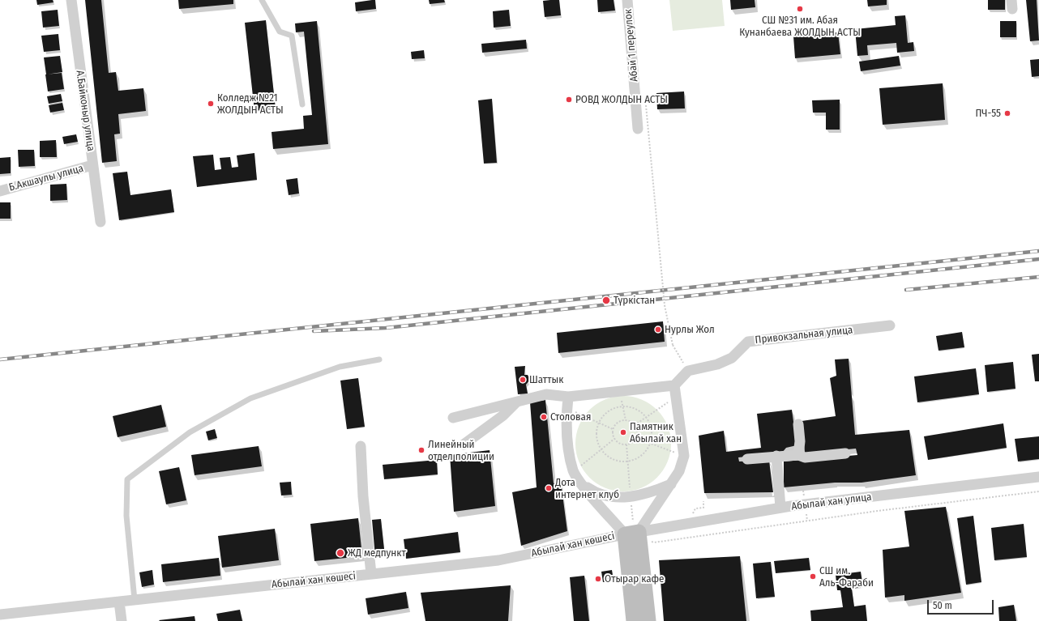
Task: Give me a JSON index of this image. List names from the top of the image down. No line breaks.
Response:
{"streets":{"street":["Абай 1 переулок","А.Байконыр улица","Б.Акшаулы улица","Привокзальная улица","Абылай хан улица","Абылай хан көшесі"]},"crossings":[["А.Байконыр улица","Б.Акшаулы улица"],["Абылай хан улица","Абылай хан көшесі"]],"places":["СШ №31 им. Абая Кунанбаева ЖОЛДЫН АСТЫ","РОВД ЖОЛДЫН АСТЫ","Колледж №21 ЖОЛДЫН АСТЫ","ПЧ-55","Түркістан","Нурлы Жол","Шаттык","Столовая","Памятник Абылай хан","Линейный отдел полиции","Дота интернет клуб","ЖД медпункт","СШ им. Аль-Фараби","Отырар кафе"],"scale_bar":"50 m"}
